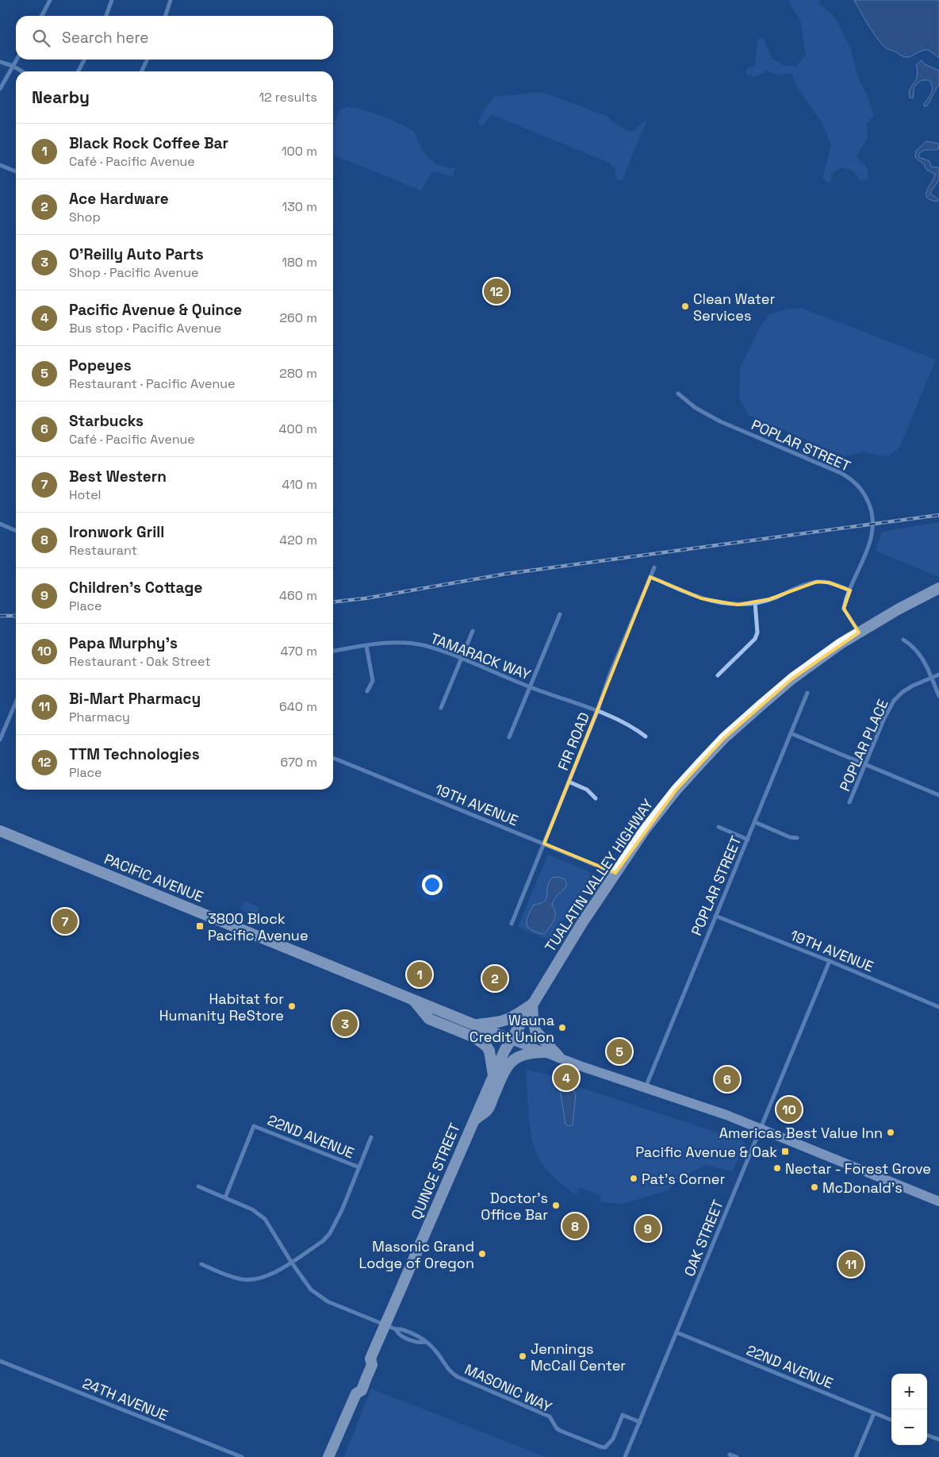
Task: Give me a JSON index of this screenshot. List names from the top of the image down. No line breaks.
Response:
{"streets":{"highway":["TUALATIN VALLEY HIGHWAY","PACIFIC AVENUE","QUINCE STREET"],"street":["POPLAR STREET","TAMARACK WAY","FIR ROAD","POPLAR PLACE","19TH AVENUE","22ND AVENUE","OAK STREET","MASONIC WAY","24TH AVENUE"]},"crossings":[["POPLAR STREET","19TH AVENUE"],["POPLAR STREET","TUALATIN VALLEY HIGHWAY"],["POPLAR STREET","PACIFIC AVENUE"],["TAMARACK WAY","FIR ROAD"],["FIR ROAD","19TH AVENUE"],["19TH AVENUE","TUALATIN VALLEY HIGHWAY"],["19TH AVENUE","OAK STREET"],["TUALATIN VALLEY HIGHWAY","PACIFIC AVENUE"],["TUALATIN VALLEY HIGHWAY","QUINCE STREET"],["PACIFIC AVENUE","QUINCE STREET"],["PACIFIC AVENUE","OAK STREET"],["22ND AVENUE","OAK STREET"],["22ND AVENUE","MASONIC WAY"],["QUINCE STREET","MASONIC WAY"],["OAK STREET","MASONIC WAY"]],"places":{"other":["Clean Water Services","Habitat for Humanity ReStore","Wauna Credit Union","Americas Best Value Inn","Nectar - Forest Grove","Pat's Corner","McDonald's","Doctor's Office Bar","Masonic Grand Lodge of Oregon","Jennings McCall Center"],"transit":["3800 Block Pacific Avenue","Pacific Avenue & Oak"]},"page":{"search":"Search here","heading":["Nearby","12 results"],"list":[{"mark":"1","name":"Black Rock Coffee Bar","note":"Café · Pacific Avenue","value":"100 m"},{"mark":"2","name":"Ace Hardware","note":"Shop","value":"130 m"},{"mark":"3","name":"O'Reilly Auto Parts","note":"Shop · Pacific Avenue","value":"180 m"},{"mark":"4","name":"Pacific Avenue & Quince","note":"Bus stop · Pacific Avenue","value":"260 m"},{"mark":"5","name":"Popeyes","note":"Restaurant · Pacific Avenue","value":"280 m"},{"mark":"6","name":"Starbucks","note":"Café · Pacific Avenue","value":"400 m"},{"mark":"7","name":"Best Western","note":"Hotel","value":"410 m"},{"mark":"8","name":"Ironwork Grill","note":"Restaurant","value":"420 m"},{"mark":"9","name":"Children's Cottage","note":"Place","value":"460 m"},{"mark":"10","name":"Papa Murphy's","note":"Restaurant · Oak Street","value":"470 m"},{"mark":"11","name":"Bi-Mart Pharmacy","note":"Pharmacy","value":"640 m"},{"mark":"12","name":"TTM Technologies","note":"Place","value":"670 m"}],"pins":["12","7","1","2","3","5","4","6","10","8","9","11"],"map_buttons":["+","−"]}}
